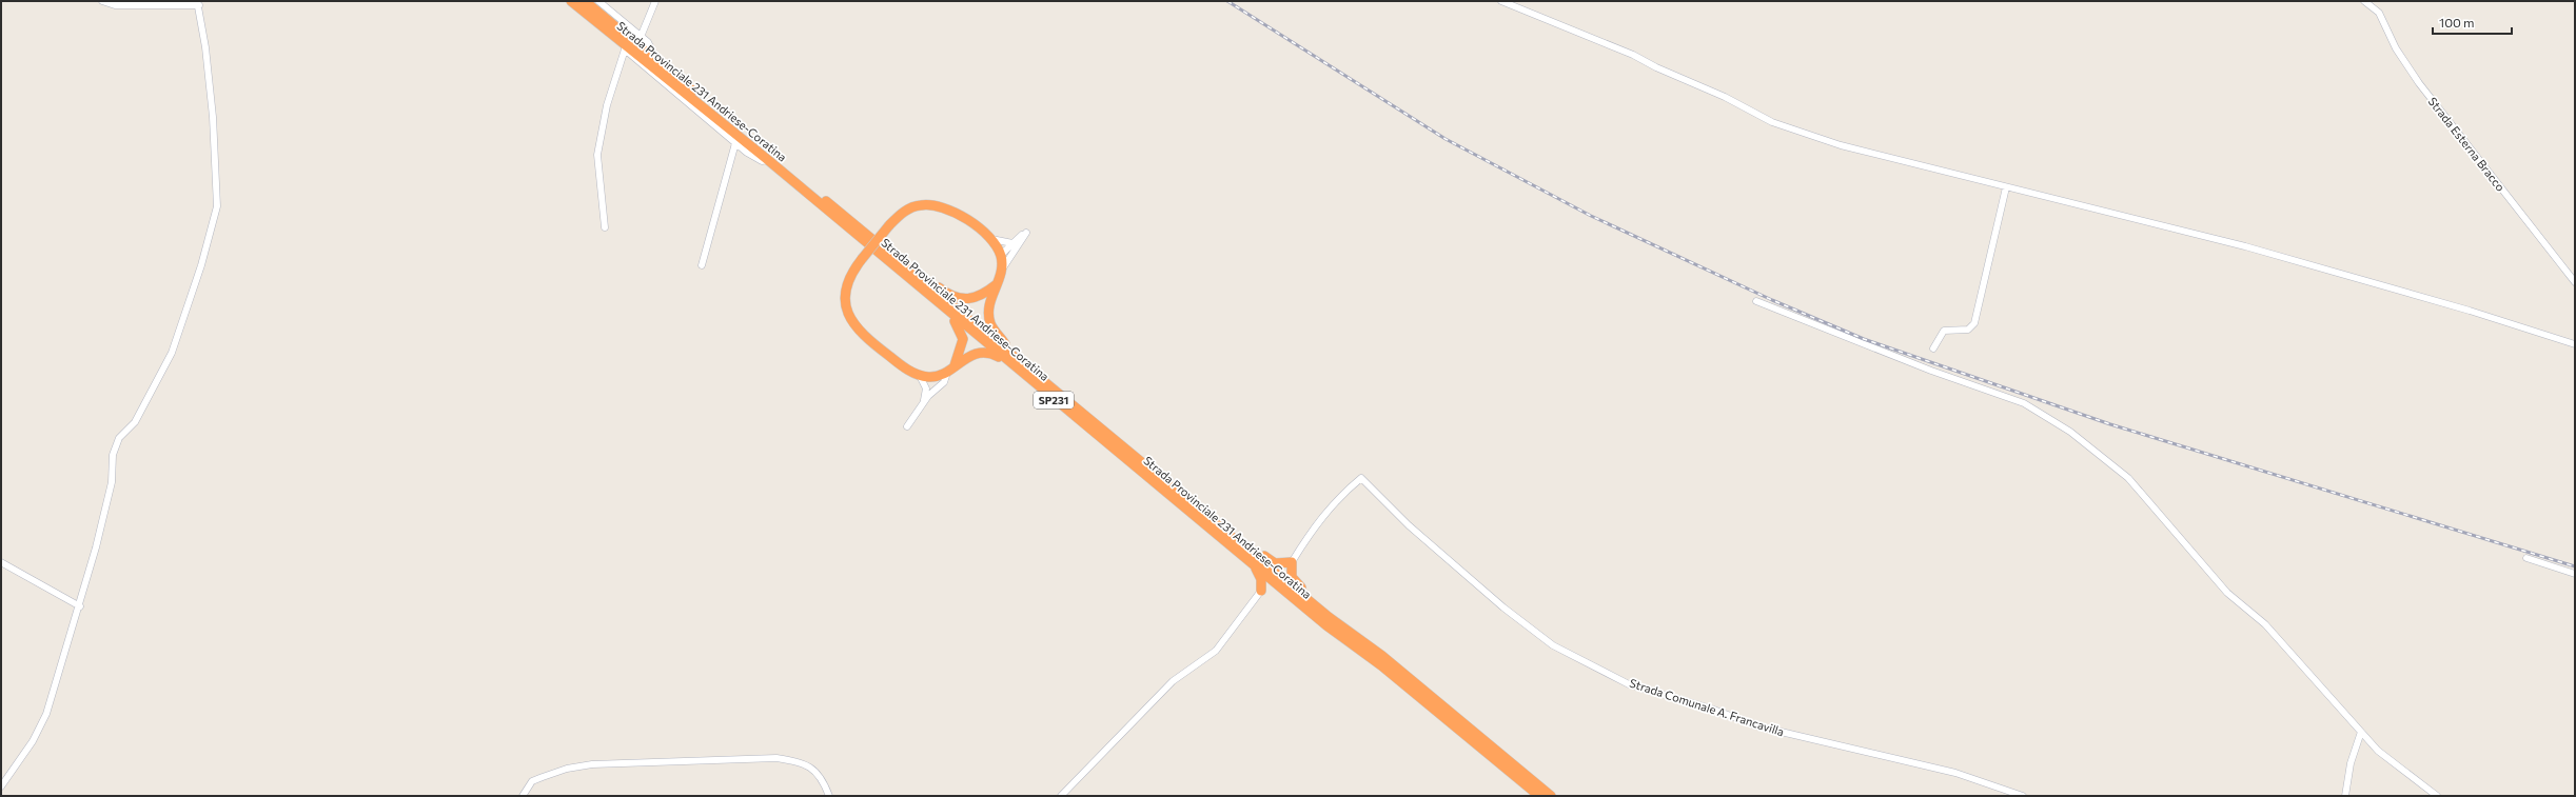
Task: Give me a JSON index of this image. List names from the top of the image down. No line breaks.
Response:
{"streets":{"highway":["Strada Provinciale 231 Andriese-Coratina","SP231"],"street":["Strada Esterna Bracco","Strada Comunale A. Francavilla"]},"scale_bar":"100 m"}
